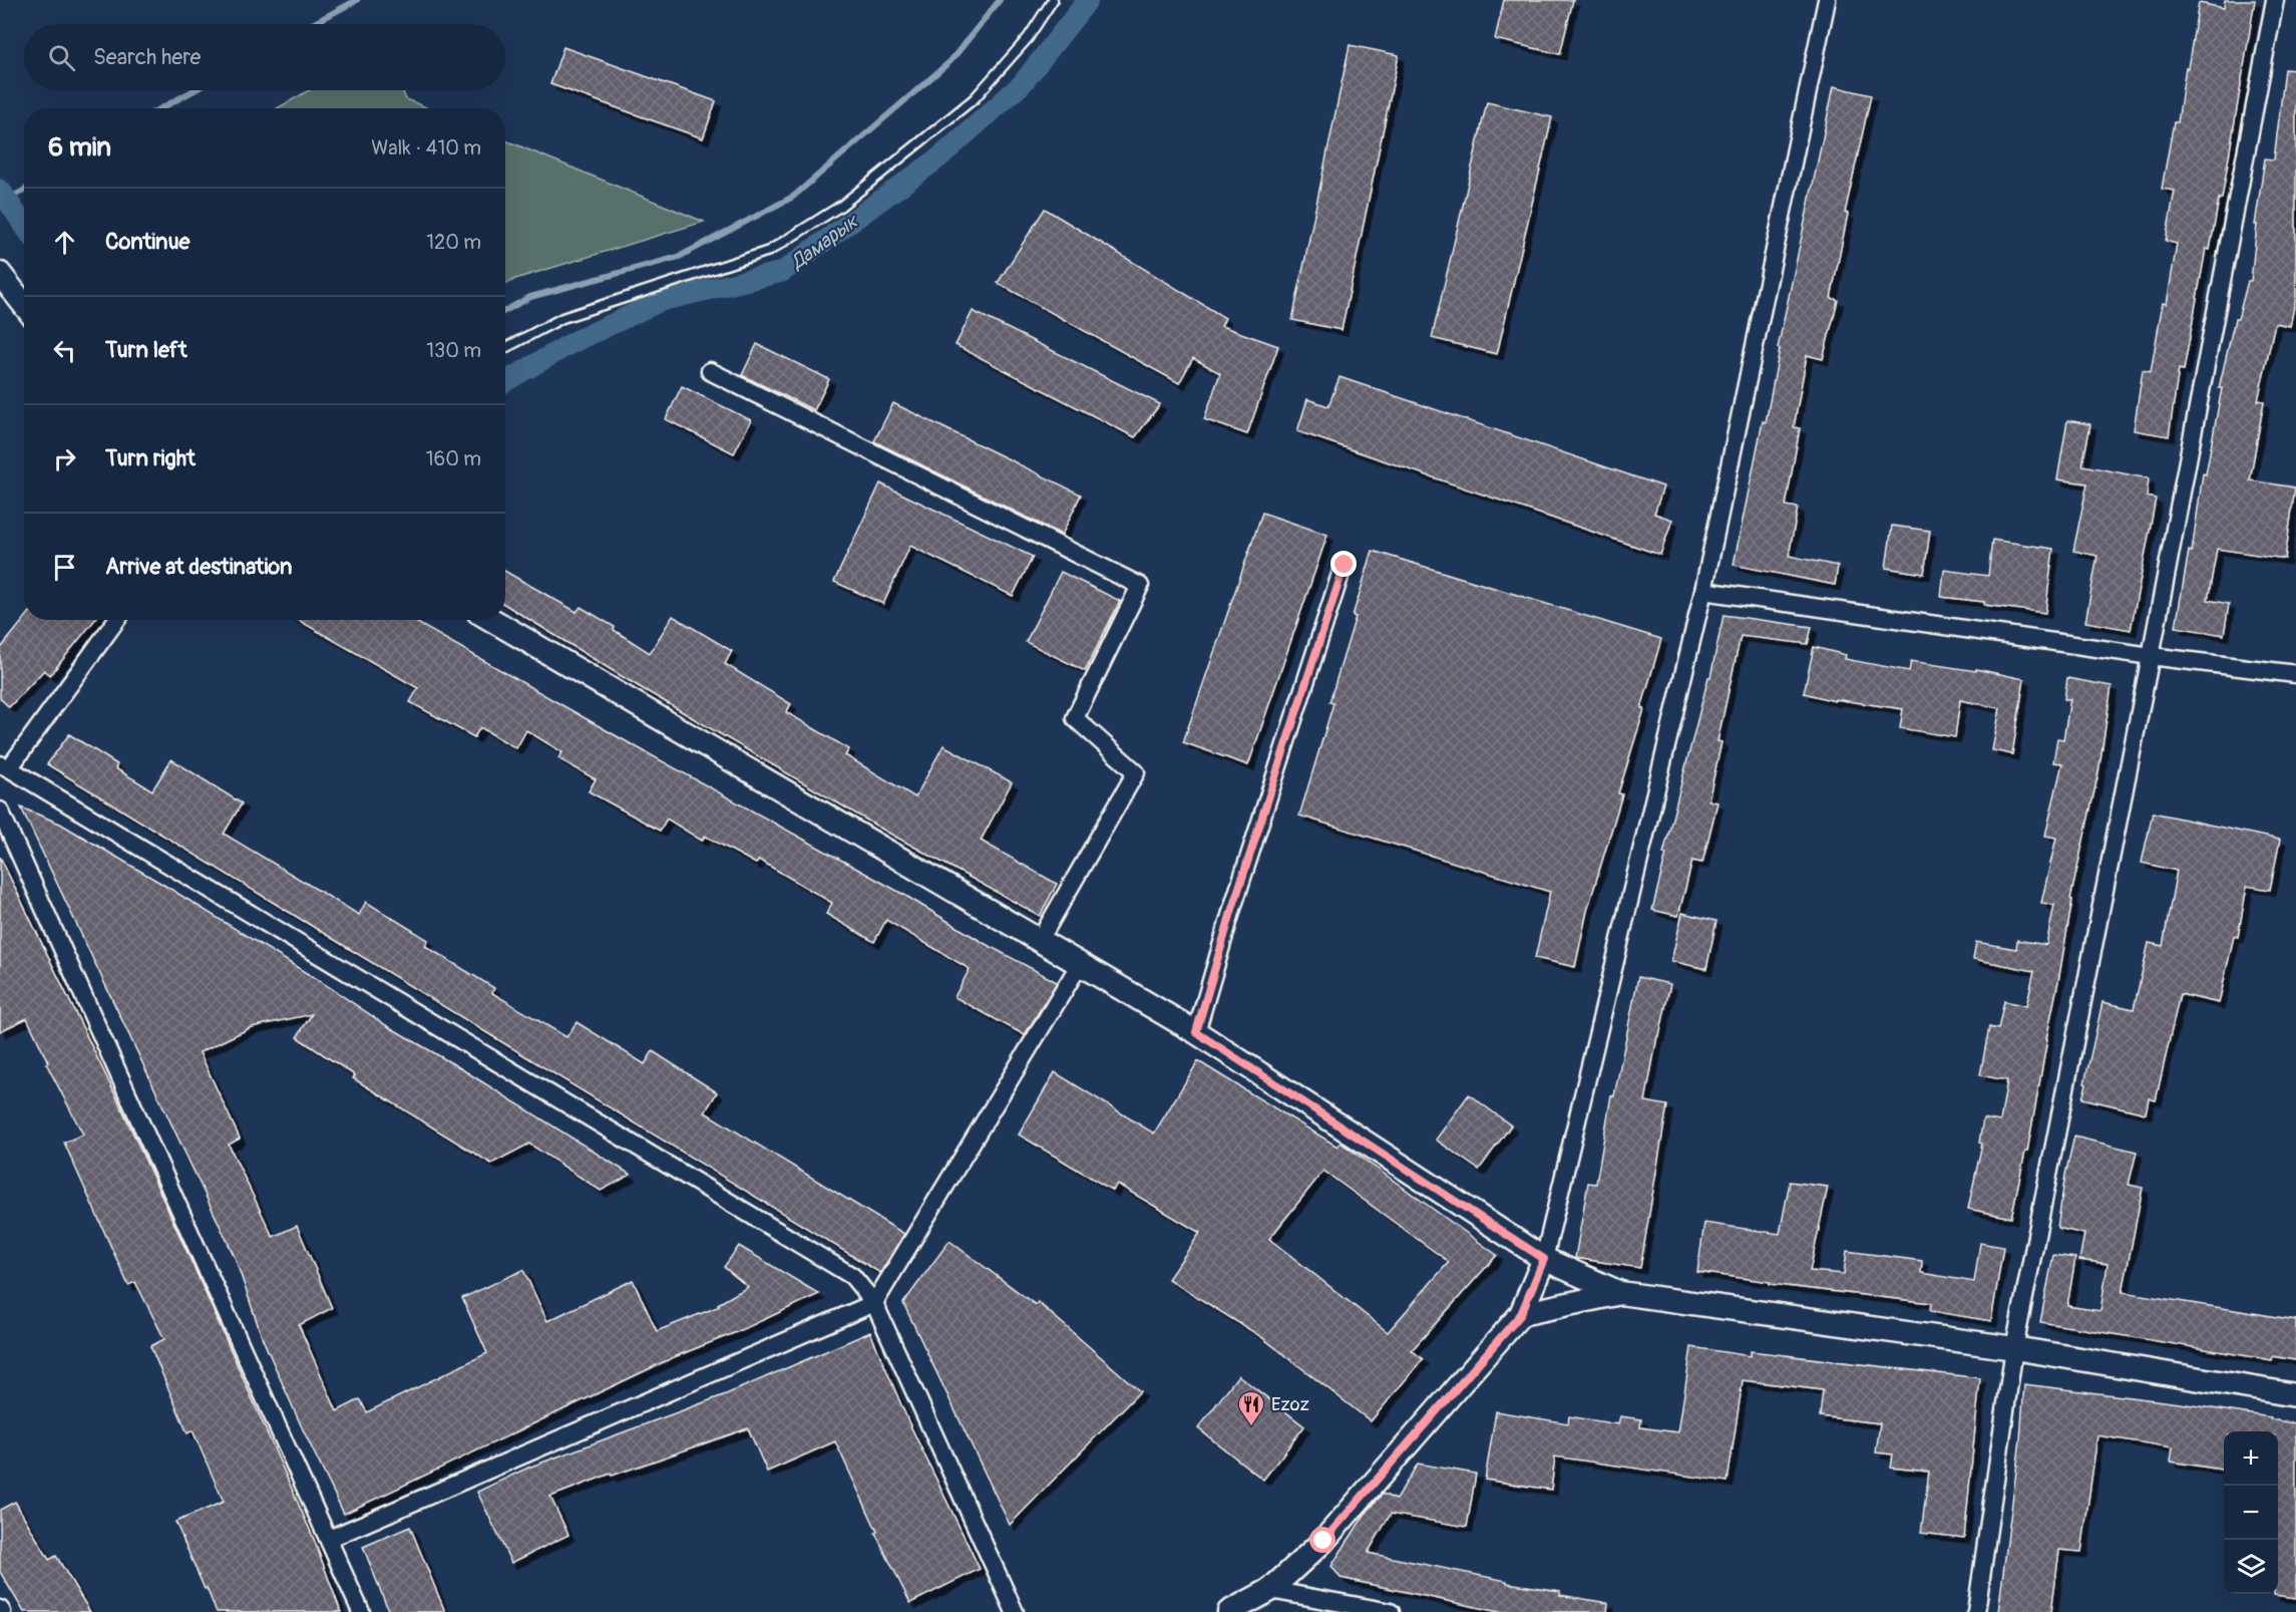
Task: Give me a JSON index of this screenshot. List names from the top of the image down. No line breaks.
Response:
{"water":["Дамарык"],"places":{"restaurant":["Ezoz"]},"page":{"search":"Search here","heading":["6 min","Walk · 410 m"],"list":[["Continue","120 m"],["Turn left","130 m"],["Turn right","160 m"],"Arrive at destination"],"map_buttons":["+","−"]}}
